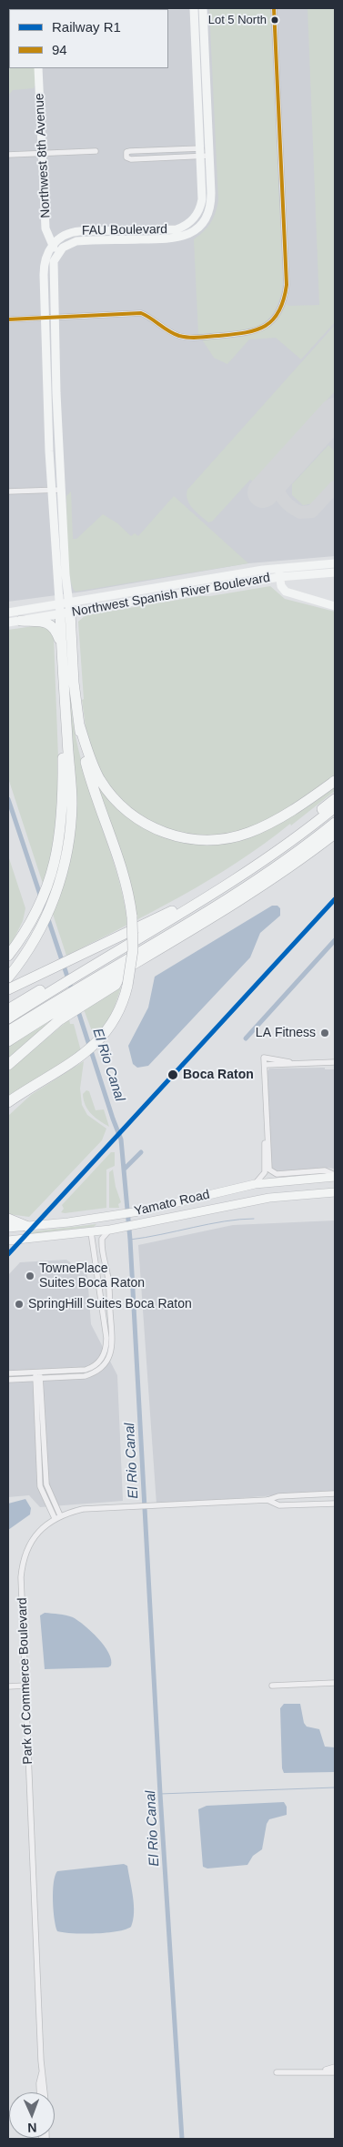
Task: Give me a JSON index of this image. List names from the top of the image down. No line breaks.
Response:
{"streets":{"street":["Northwest 8th Avenue","FAU Boulevard","Northwest Spanish River Boulevard","Yamato Road","Park of Commerce Boulevard"]},"crossings":[["Northwest 8th Avenue","FAU Boulevard"]],"water":["El Rio Canal"],"places":["Lot 5 North","LA Fitness","Boca Raton","TownePlace Suites Boca Raton","SpringHill Suites Boca Raton"],"lines":["transit line 94","rail line R1"],"legend":["Railway R1","94"],"north":"bottom"}
